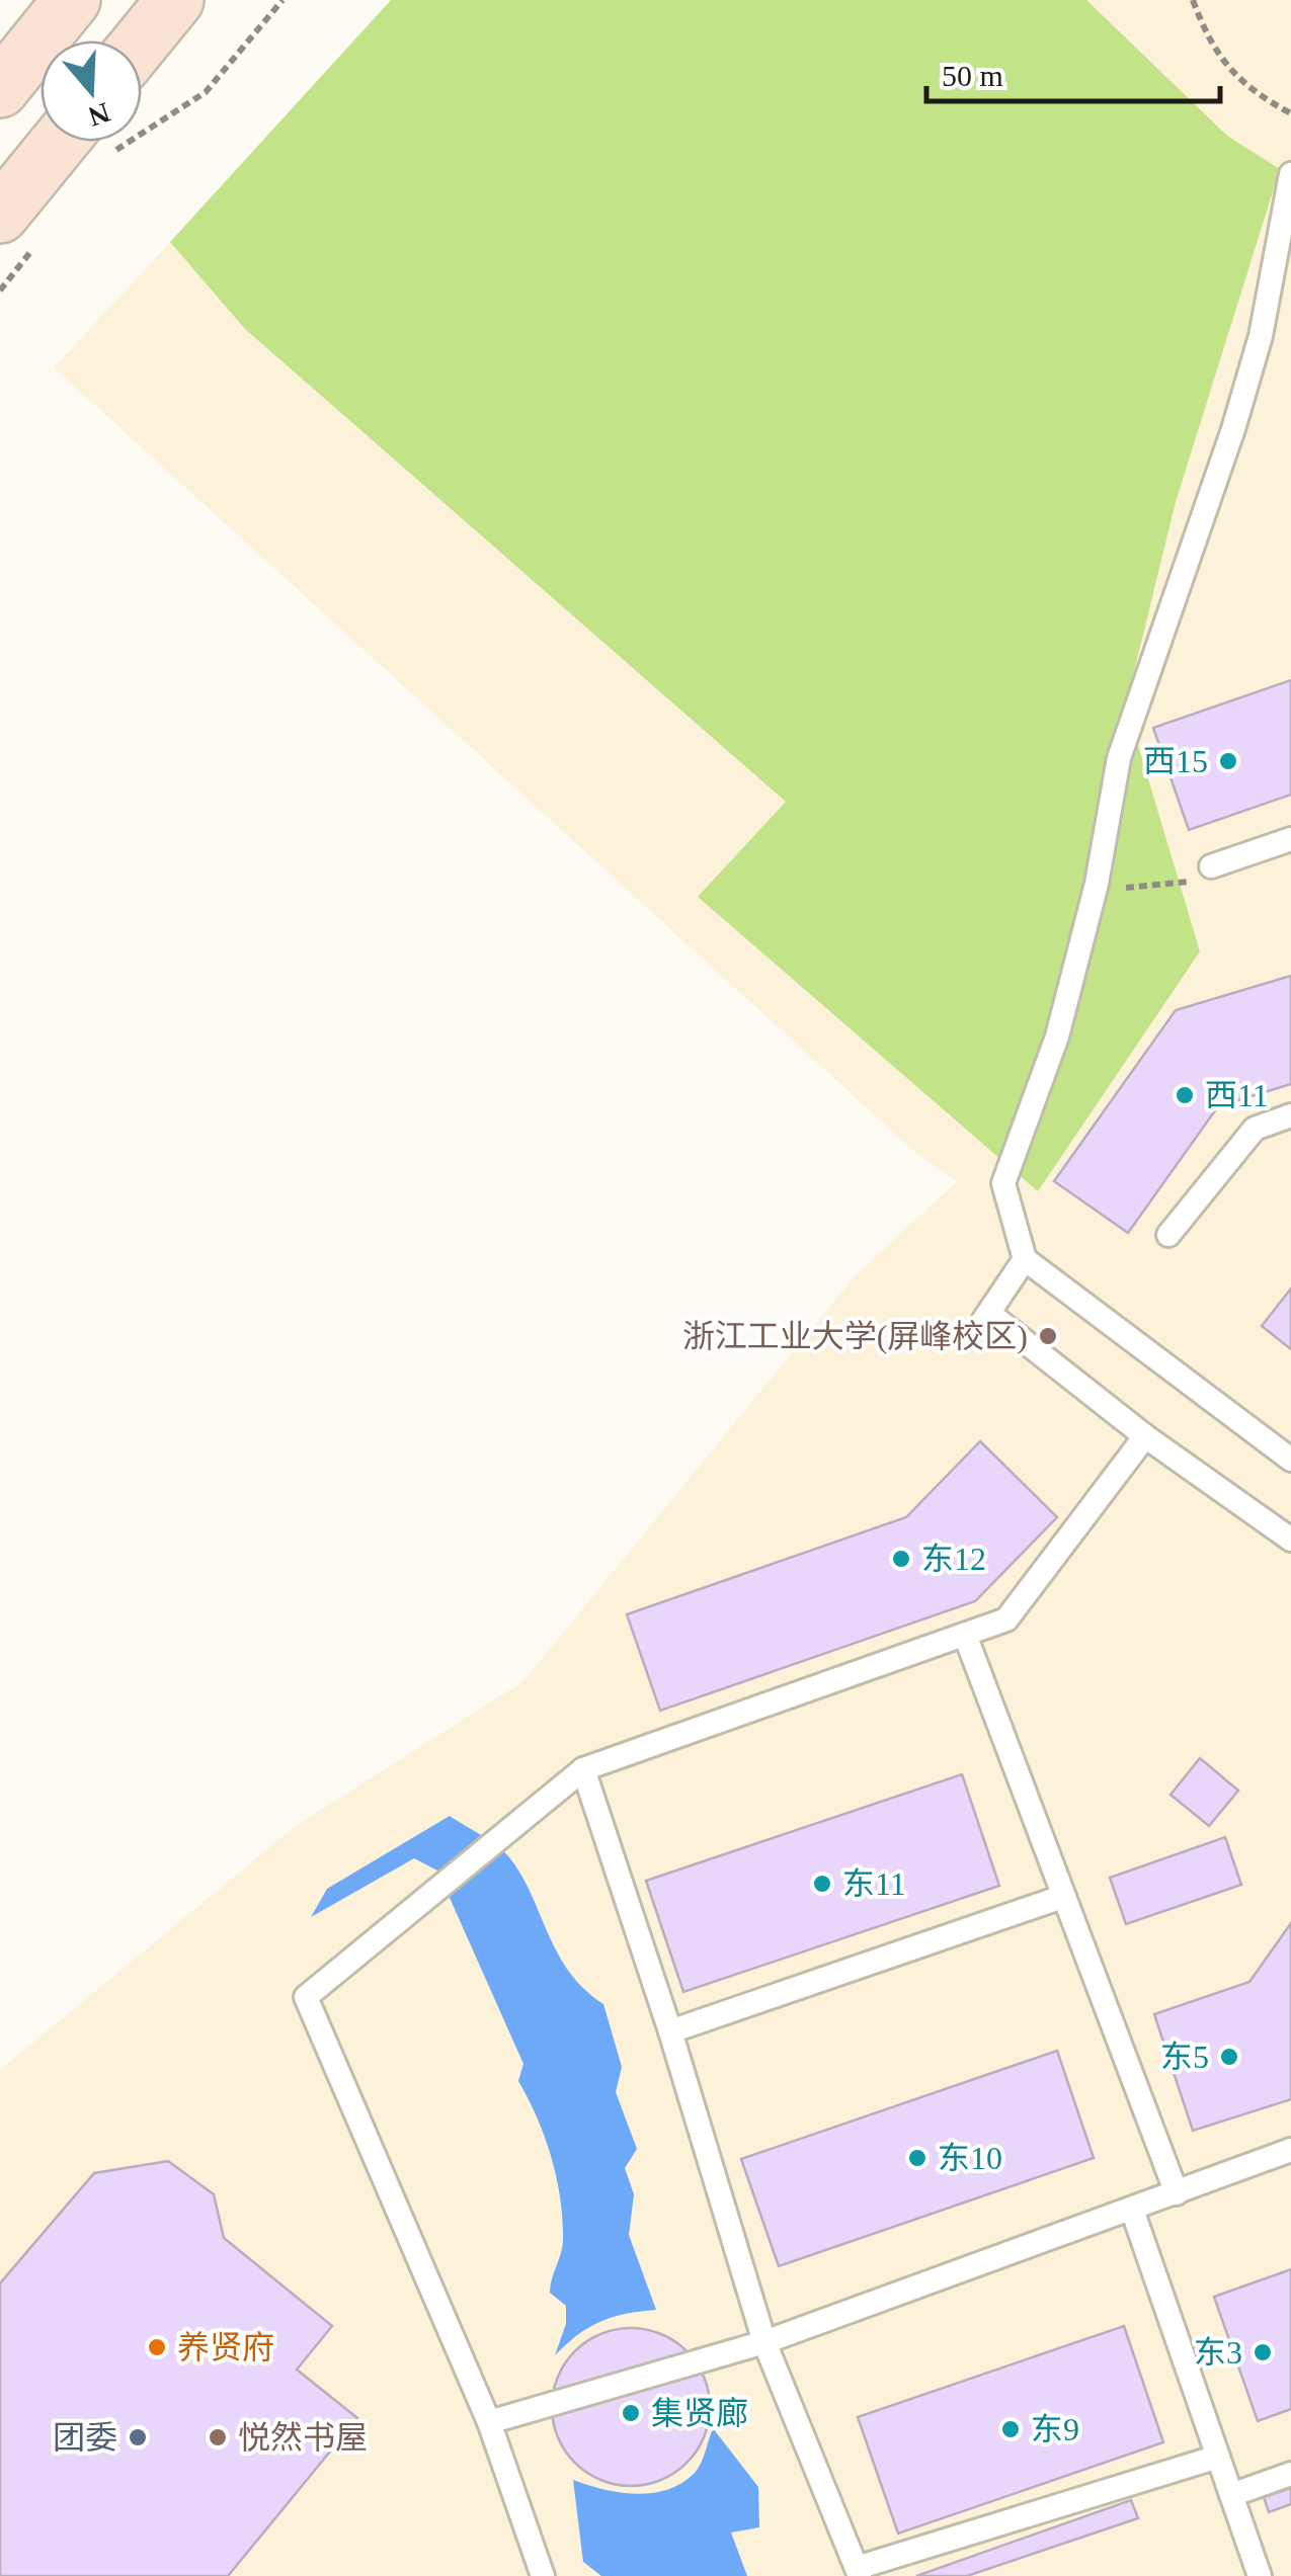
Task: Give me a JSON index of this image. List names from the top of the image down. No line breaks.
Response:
{"places":["西15","西11","浙江工业大学(屏峰校区)","东12","东11","东5","东10","养贤府","东3","集贤廊","东9","团委","悦然书屋"],"scale_bar":"50 m","north":"bottom"}
